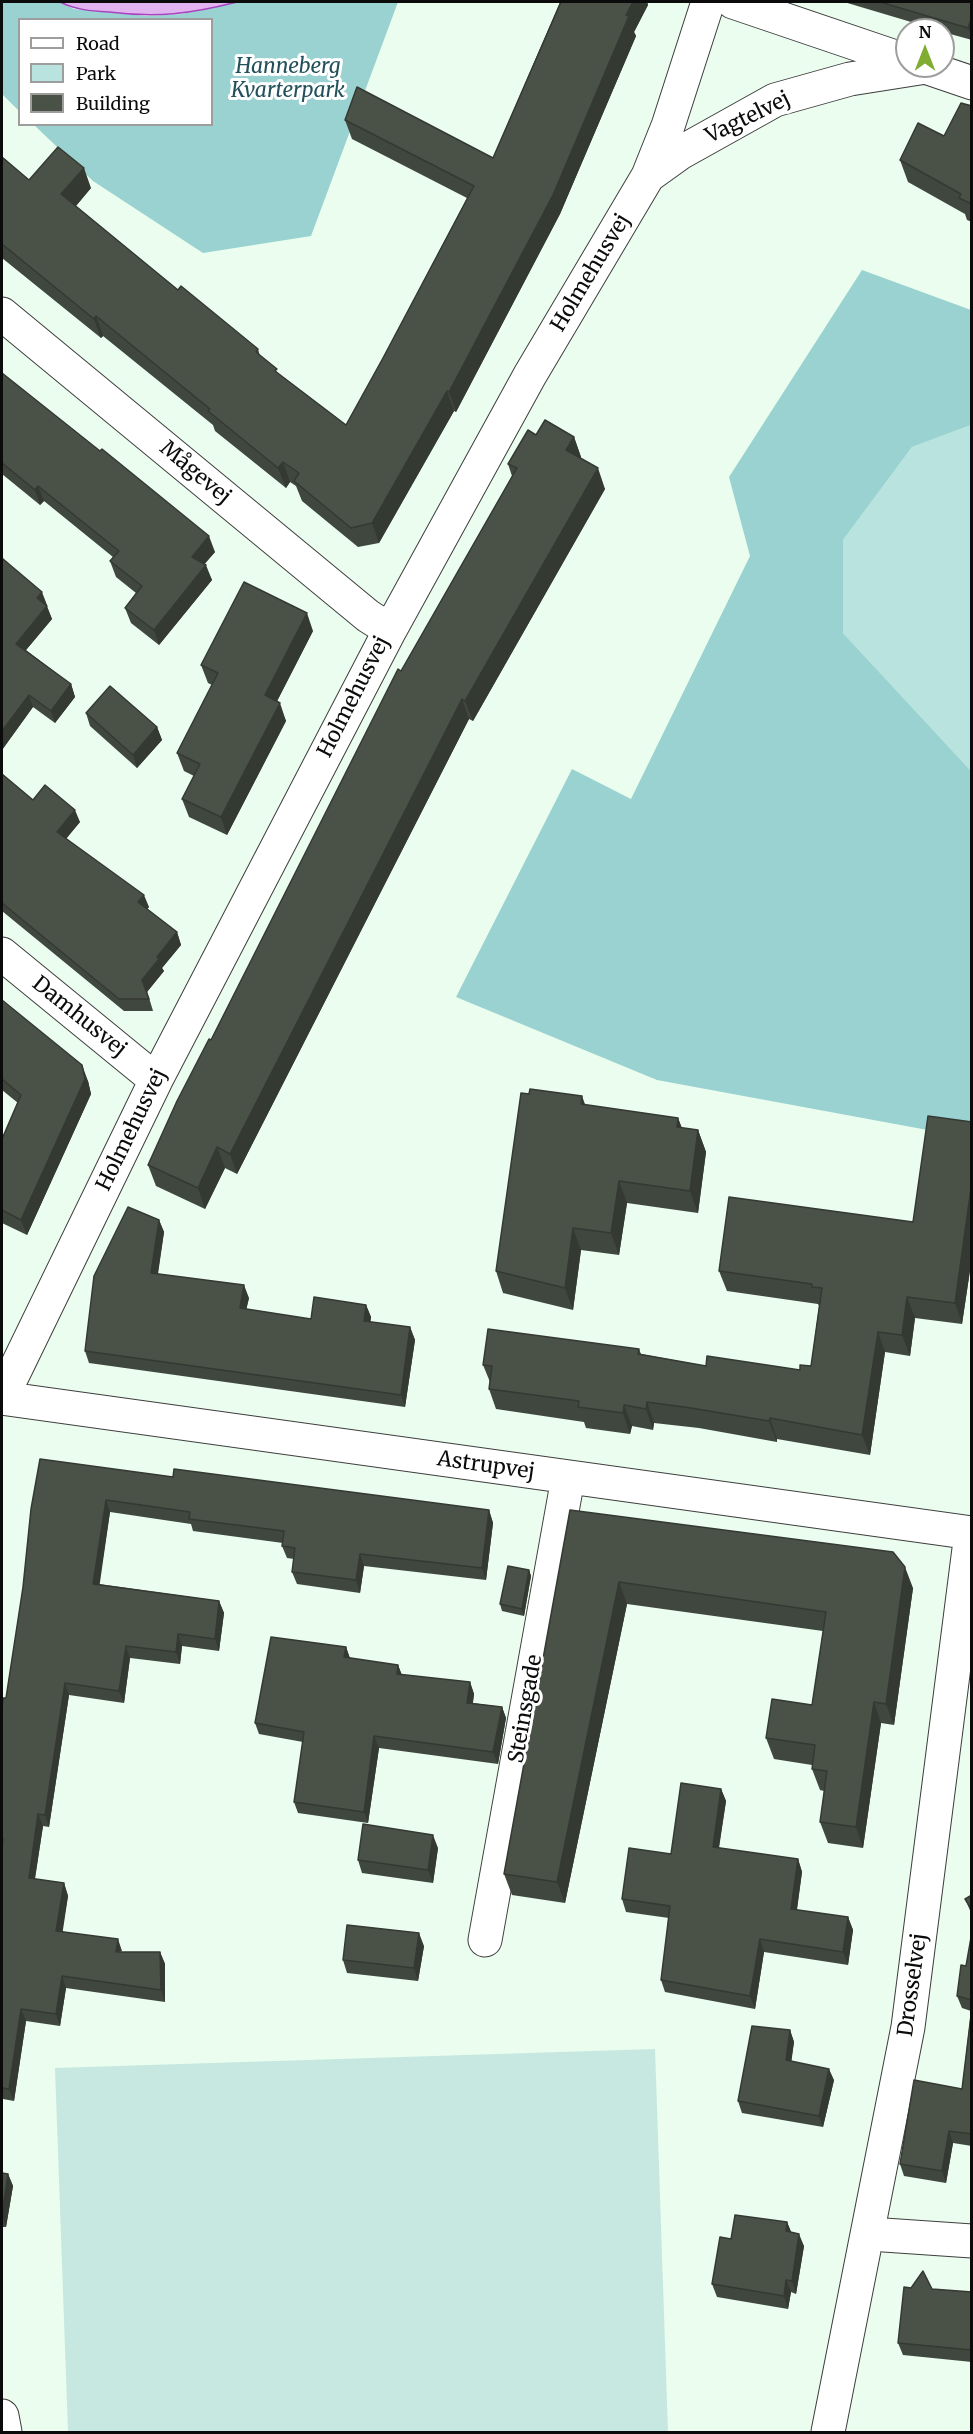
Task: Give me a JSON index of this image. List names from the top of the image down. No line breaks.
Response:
{"streets":{"street":["Vagtelvej","Holmehusvej","Mågevej","Damhusvej","Astrupvej","Steinsgade","Drosselvej"]},"crossings":[["Vagtelvej","Holmehusvej"],["Holmehusvej","Mågevej"],["Holmehusvej","Damhusvej"],["Holmehusvej","Astrupvej"],["Astrupvej","Steinsgade"],["Astrupvej","Drosselvej"]],"parks":["Hanneberg Kvarterpark"],"legend":["Road","Park","Building"],"north":"top"}
